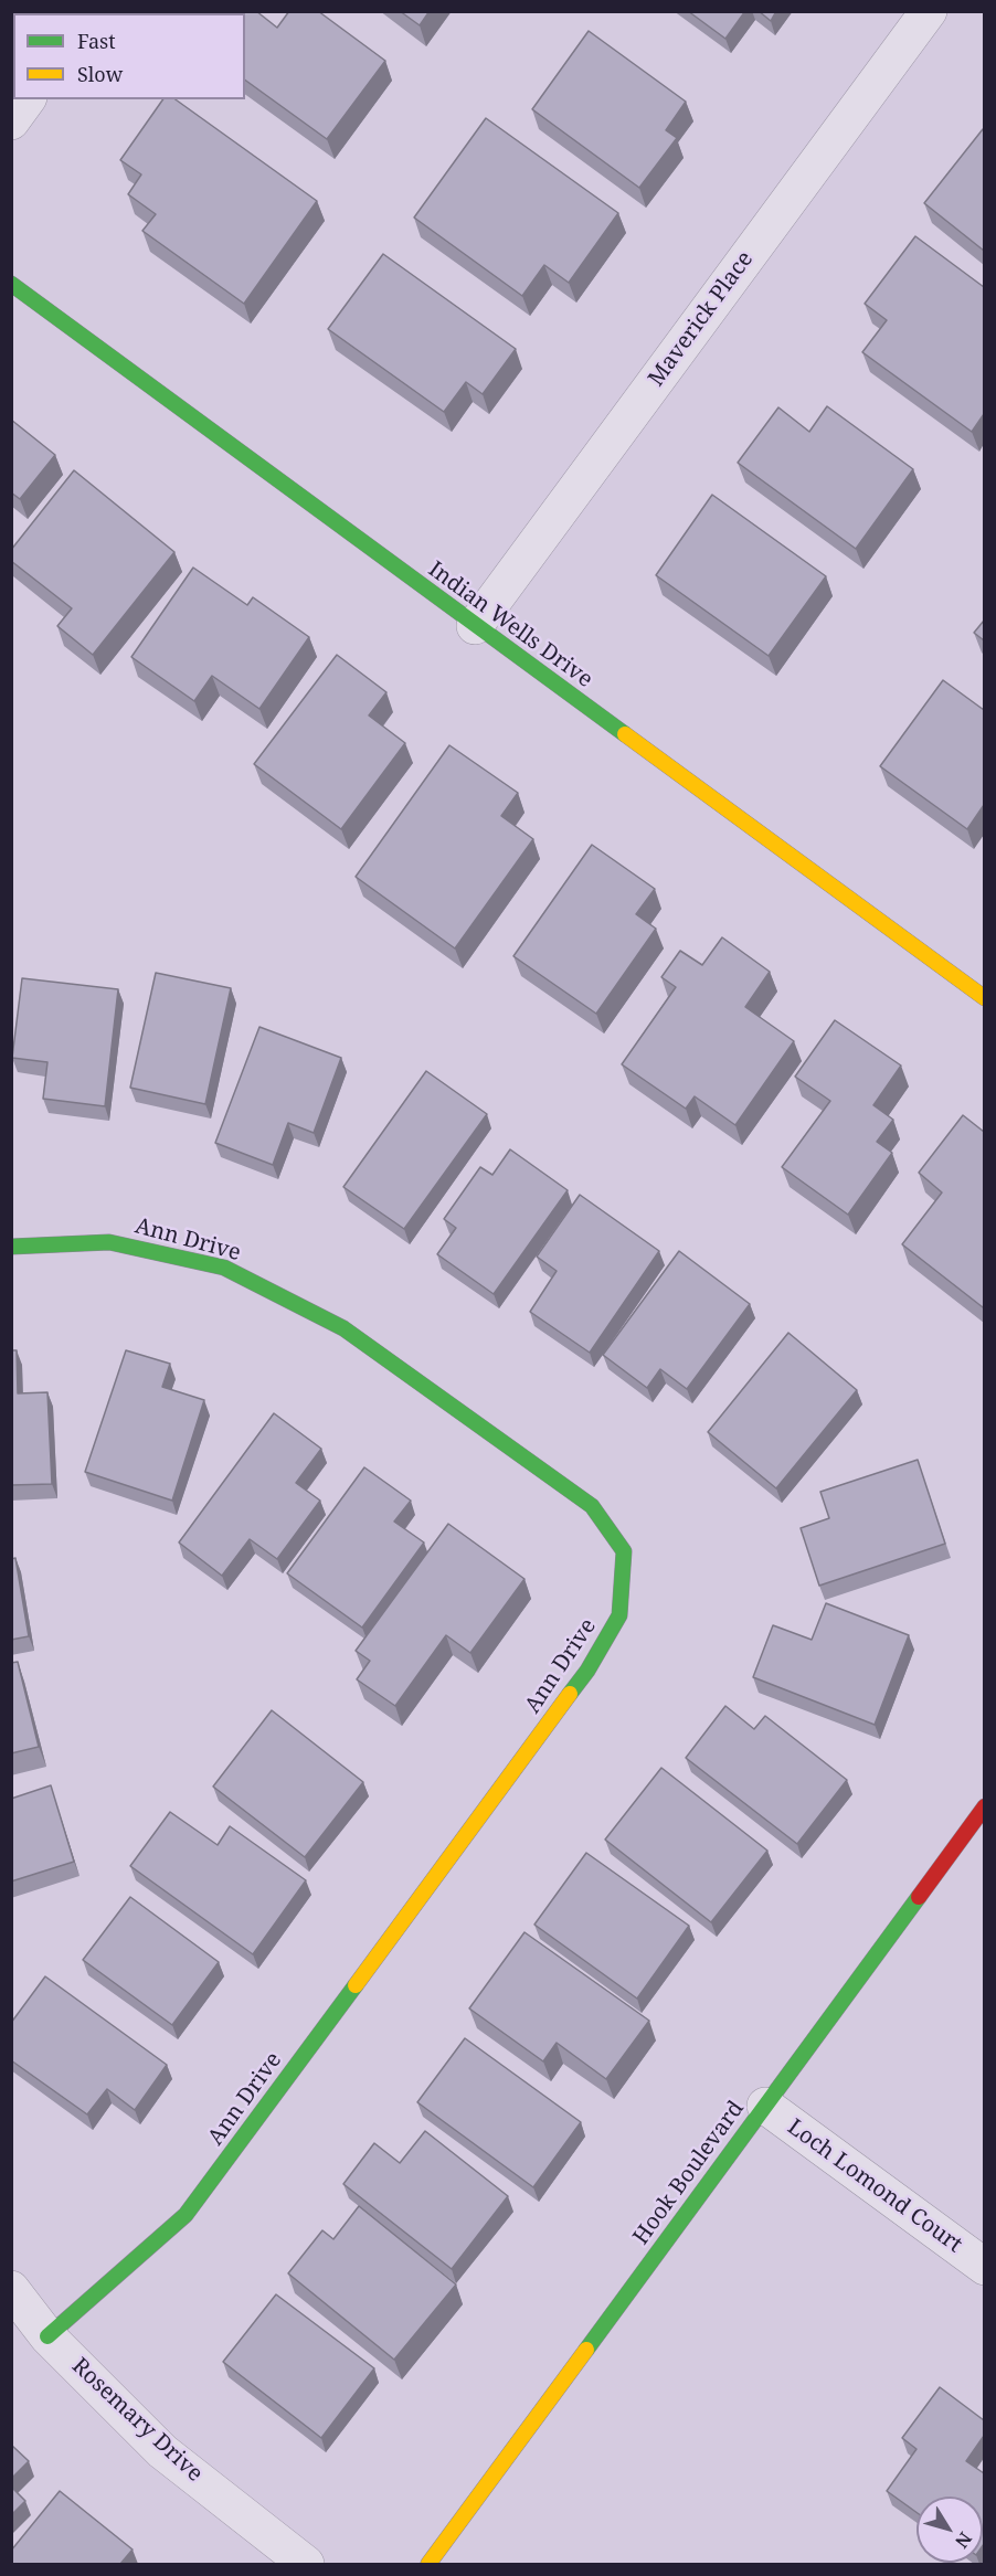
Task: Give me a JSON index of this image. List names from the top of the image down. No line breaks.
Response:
{"streets":{"street":["Maverick Place","Indian Wells Drive","Ann Drive","Hook Boulevard","Loch Lomond Court","Rosemary Drive"]},"crossings":[["Maverick Place","Indian Wells Drive"],["Ann Drive","Rosemary Drive"],["Hook Boulevard","Loch Lomond Court"]],"legend":["Fast","Slow"],"north":"bottom right"}
